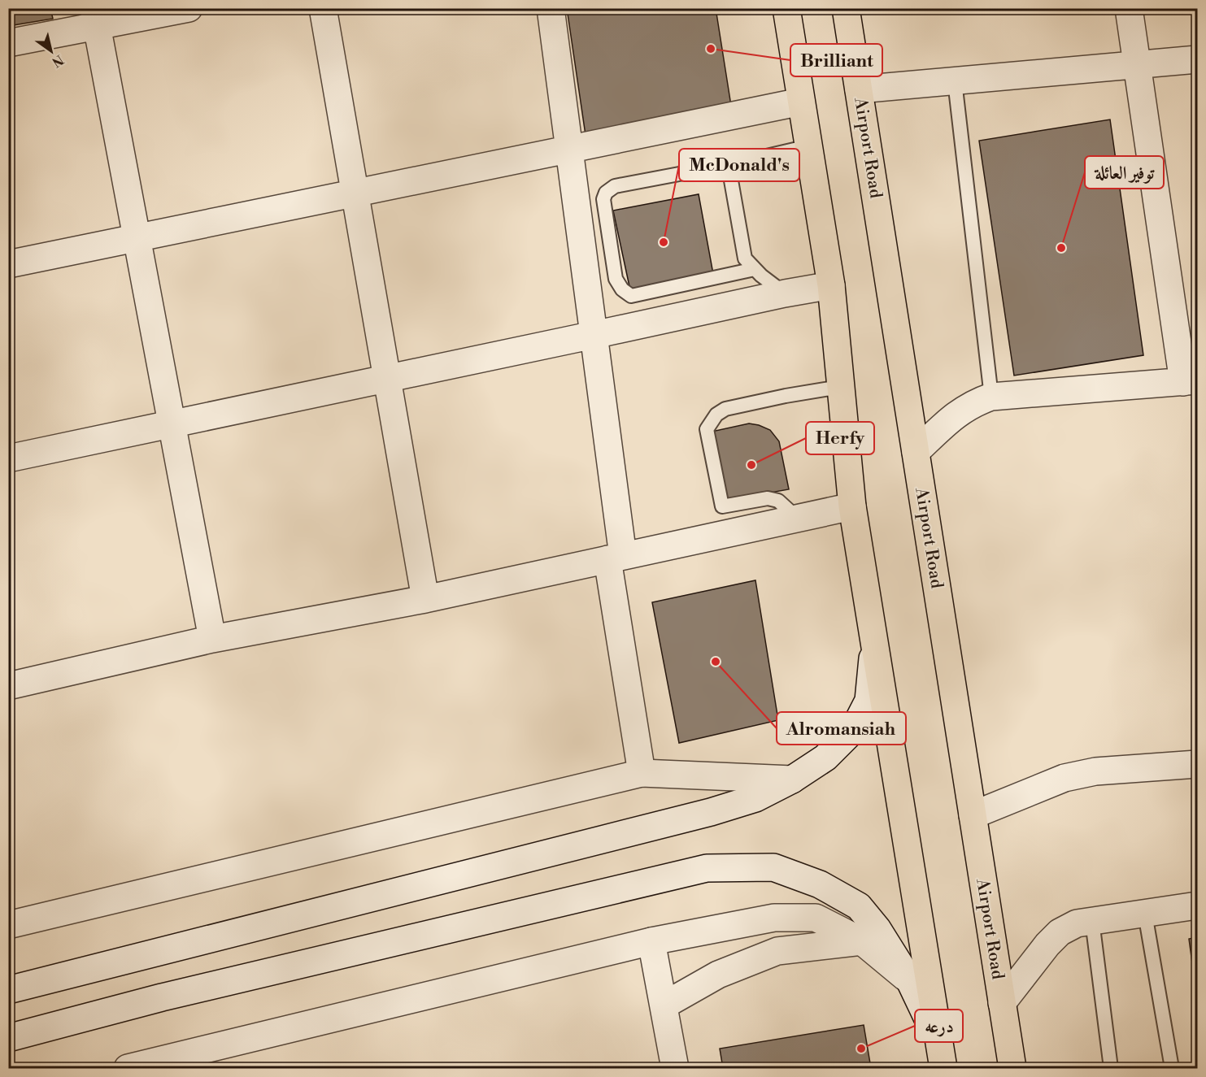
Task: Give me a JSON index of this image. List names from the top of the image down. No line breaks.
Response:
{"streets":{"main road":["Airport Road"]},"places":["Brilliant","McDonald's","توفير العائلة","Herfy","Alromansiah","درعه"],"north":"bottom right"}
